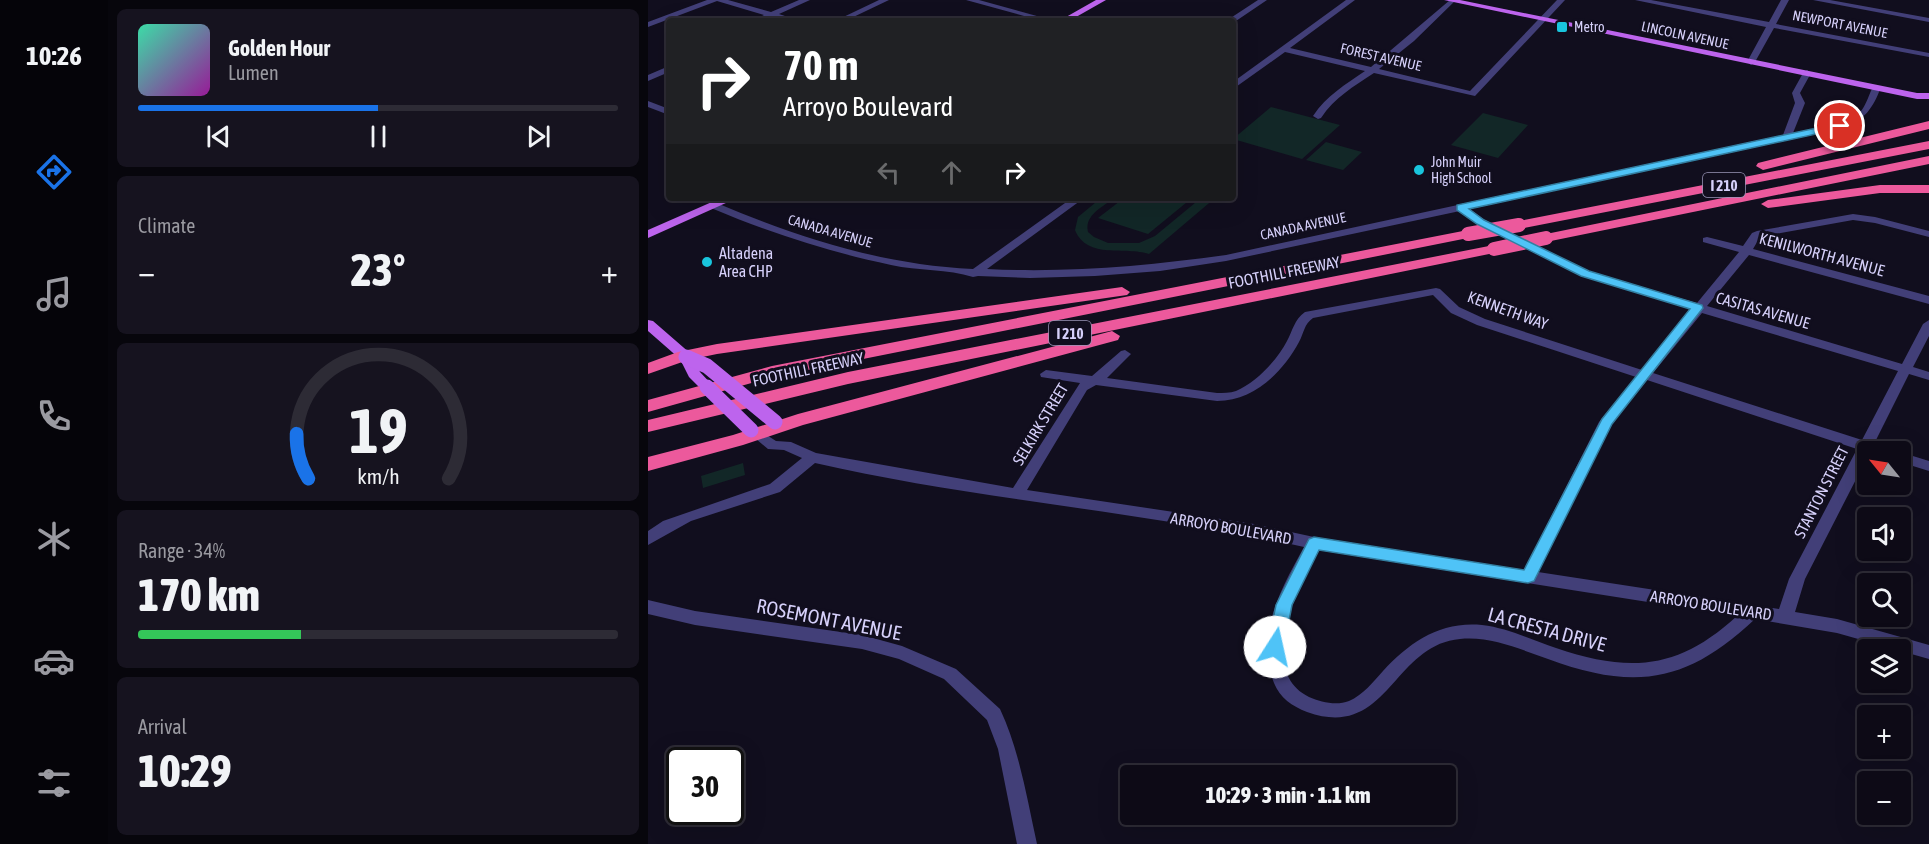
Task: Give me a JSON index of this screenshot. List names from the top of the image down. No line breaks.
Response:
{"streets":{"highway":["I 210","FOOTHILL FREEWAY"],"main road":["LINCOLN AVENUE","ARROYO BOULEVARD"],"street":["NEWPORT AVENUE","FOREST AVENUE","CANADA AVENUE","KENILWORTH AVENUE","KENNETH WAY","CASITAS AVENUE","SELKIRK STREET","STANTON STREET","ROSEMONT AVENUE","LA CRESTA DRIVE"]},"crossings":[["LINCOLN AVENUE","FOREST AVENUE"],["LINCOLN AVENUE","CANADA AVENUE"],["CANADA AVENUE","CASITAS AVENUE"],["KENNETH WAY","SELKIRK STREET"],["CASITAS AVENUE","STANTON STREET"],["SELKIRK STREET","ARROYO BOULEVARD"],["STANTON STREET","ARROYO BOULEVARD"],["ARROYO BOULEVARD","LA CRESTA DRIVE"]],"places":{"transit":["Metro"],"other":["John Muir High School","Altadena Area CHP"]},"north":"top left","page":{"tabs":"10:26","turn":["70 m","Arroyo Boulevard"],"song":["Golden Hour","Lumen"],"tile":["Climate",["Range · 34%","170 km"],["Arrival","10:29"]],"heat":["−","23°","+"],"map_buttons":["+","−"],"limit":"30","trip":"10:29 · 3 min · 1.1 km","gauge":["19","km/h"]}}
